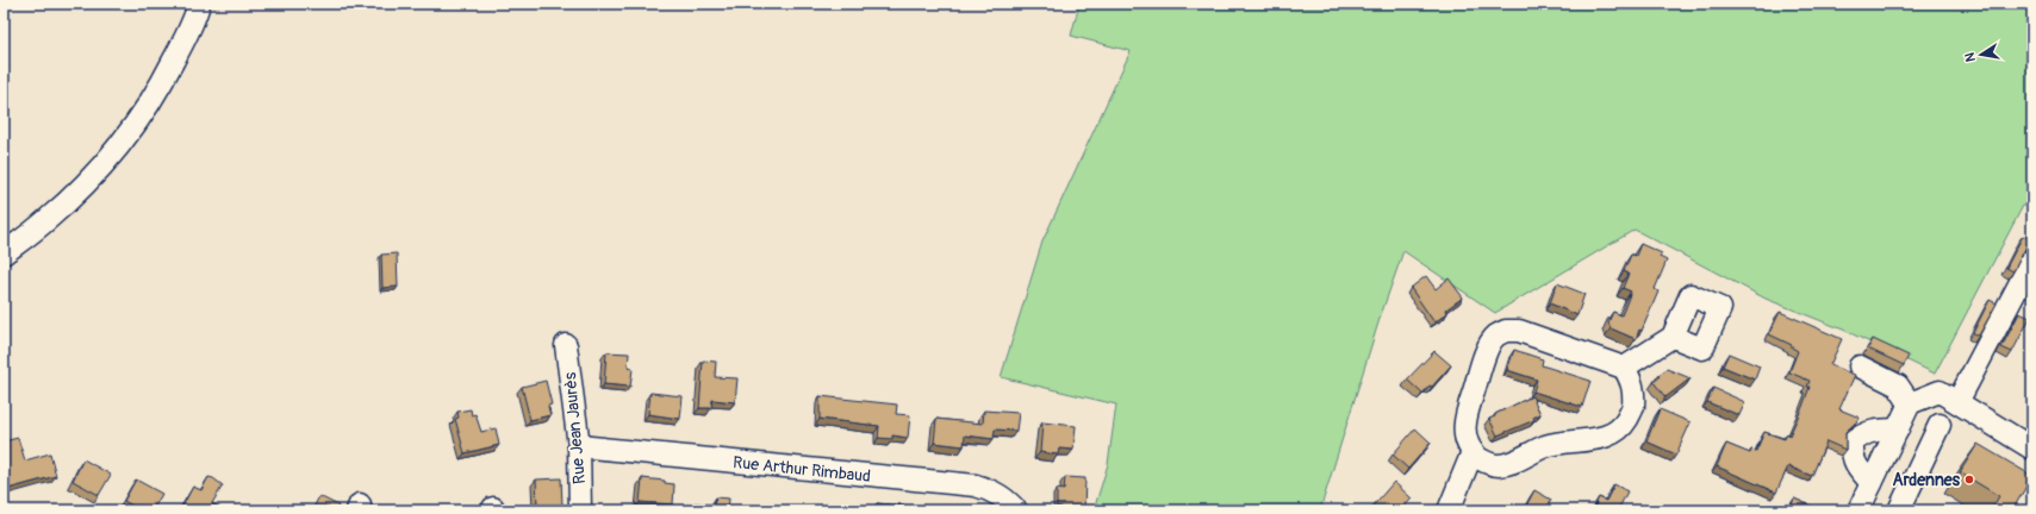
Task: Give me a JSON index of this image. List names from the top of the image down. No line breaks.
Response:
{"streets":{"street":["Rue Jean Jaurès","Rue Arthur Rimbaud"]},"crossings":[["Rue Jean Jaurès","Rue Arthur Rimbaud"]],"places":["Ardennes"],"north":"left"}
